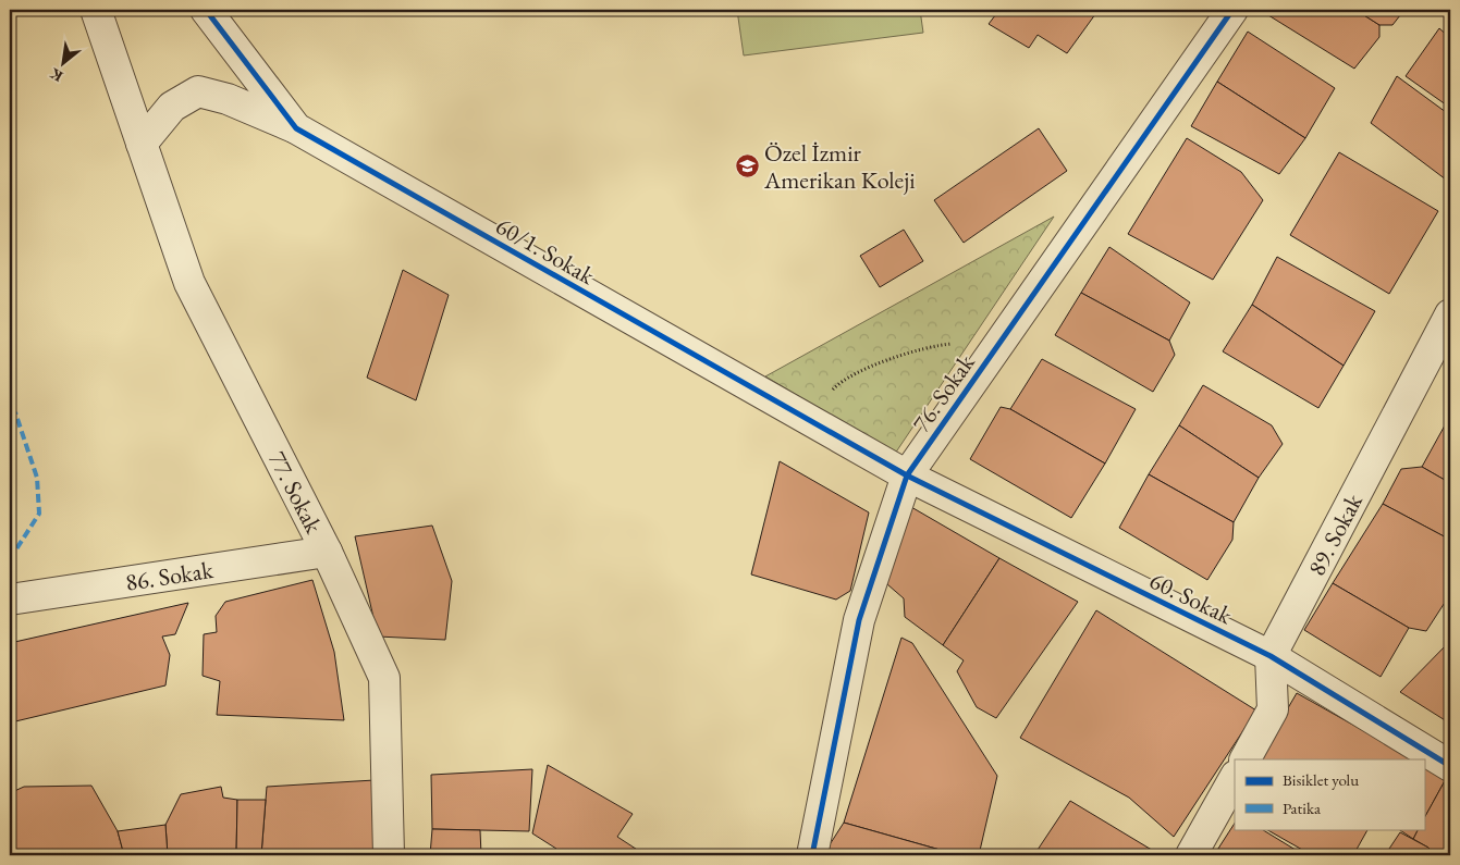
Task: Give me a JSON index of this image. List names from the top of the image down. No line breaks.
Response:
{"streets":{"street":["60/1. Sokak","76. Sokak","77. Sokak","89. Sokak","86. Sokak","60. Sokak"]},"crossings":[["60/1. Sokak","76. Sokak"],["60/1. Sokak","60. Sokak"],["76. Sokak","60. Sokak"],["77. Sokak","86. Sokak"],["89. Sokak","60. Sokak"]],"places":{"school or university":["Özel İzmir Amerikan Koleji"]},"legend":["Bisiklet yolu","Patika"],"north":"bottom left"}
